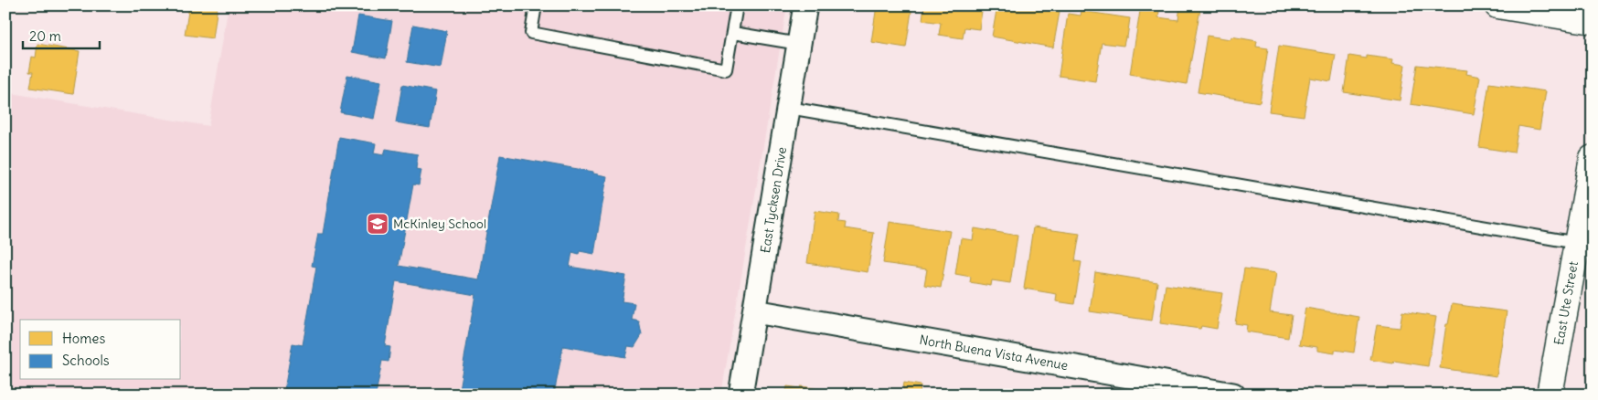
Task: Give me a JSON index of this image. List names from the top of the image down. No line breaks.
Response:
{"streets":{"street":["East Tycksen Drive","East Ute Street","North Buena Vista Avenue"]},"crossings":[["East Tycksen Drive","North Buena Vista Avenue"]],"places":{"school or university":["McKinley School"]},"legend":["Homes","Schools"],"scale_bar":"20 m"}
